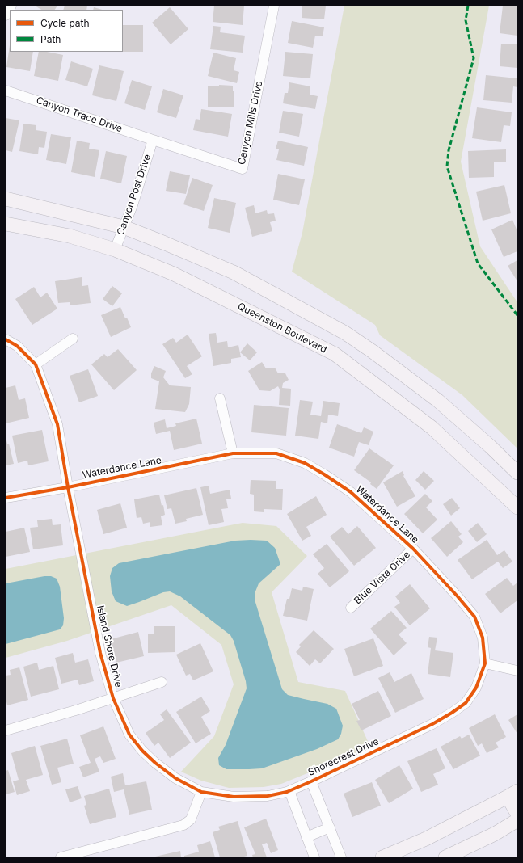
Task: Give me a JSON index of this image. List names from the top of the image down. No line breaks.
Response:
{"streets":{"main road":["Queenston Boulevard"],"street":["Canyon Trace Drive","Canyon Mills Drive","Canyon Post Drive","Waterdance Lane","Blue Vista Drive","Island Shore Drive","Shorecrest Drive"]},"crossings":[["Canyon Trace Drive","Canyon Mills Drive"],["Canyon Trace Drive","Canyon Post Drive"],["Canyon Mills Drive","Canyon Post Drive"],["Canyon Post Drive","Queenston Boulevard"],["Waterdance Lane","Blue Vista Drive"],["Waterdance Lane","Island Shore Drive"],["Waterdance Lane","Shorecrest Drive"],["Island Shore Drive","Shorecrest Drive"]],"legend":["Cycle path","Path"]}
